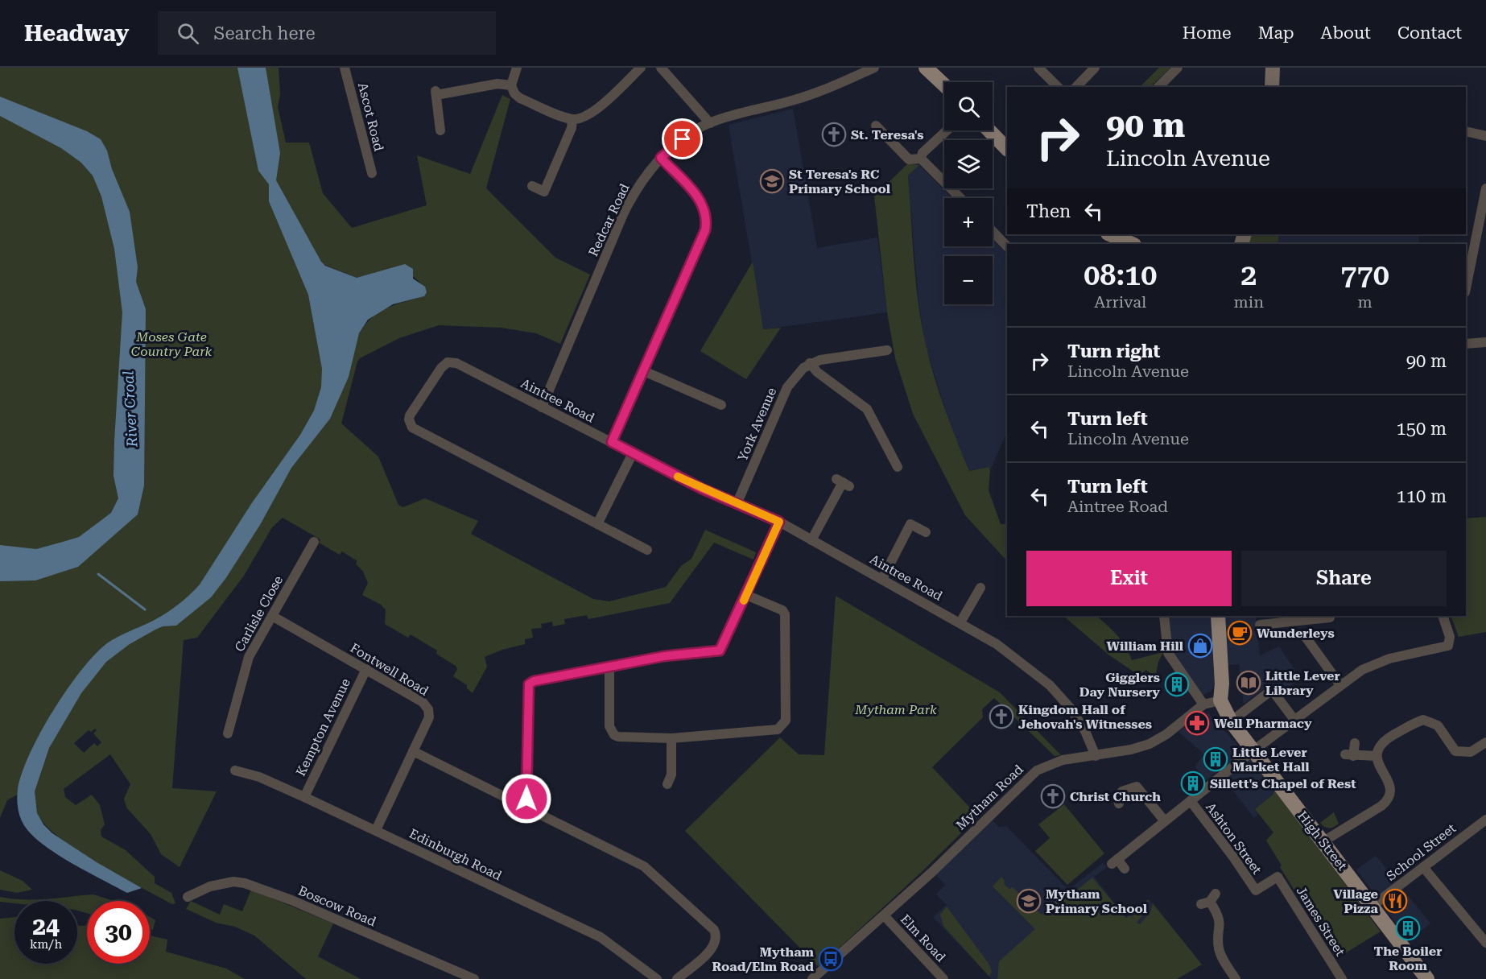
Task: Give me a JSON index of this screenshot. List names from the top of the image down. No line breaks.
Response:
{"streets":{"main road":["High Street"],"street":["Ascot Road","Redcar Road","Aintree Road","York Avenue","Carlisle Close","Fontwell Road","Kempton Avenue","Mytham Road","Ashton Street","School Street","Edinburgh Road","Boscow Road","James Street","Elm Road"]},"crossings":[["Redcar Road","Aintree Road"],["Aintree Road","York Avenue"],["Aintree Road","Mytham Road"],["Carlisle Close","Fontwell Road"],["Fontwell Road","Kempton Avenue"],["Fontwell Road","Edinburgh Road"],["Kempton Avenue","Edinburgh Road"],["Mytham Road","High Street"],["Mytham Road","Elm Road"],["Ashton Street","James Street"],["High Street","School Street"]],"water":["River Croal"],"parks":["Moses Gate Country Park","Mytham Park"],"places":{"church":["St. Teresa's","Kingdom Hall of Jehovah's Witnesses","Christ Church"],"school or university":["St Teresa's RC Primary School","Mytham Primary School"],"cafe":["Wunderleys"],"shop":["William Hill"],"library":["Little Lever Library"],"building":["Gigglers Day Nursery","Little Lever Market Hall","Sillett's Chapel of Rest","The Boiler Room"],"pharmacy":["Well Pharmacy"],"restaurant":["Village Pizza"],"bus stop":["Mytham Road/Elm Road"]},"page":{"header":"Headway","search":"Search here","nav":["Home","Map","About","Contact"],"map_buttons":["+","−"],"turn":["90 m","Lincoln Avenue"],"then":"Then","eta":["08:10","Arrival","2","min","770","m"],"list":[{"name":"Turn right","note":"Lincoln Avenue","value":"90 m"},{"name":"Turn left","note":"Lincoln Avenue","value":"150 m"},{"name":"Turn left","note":"Aintree Road","value":"110 m"}],"buttons":["Exit","Share"],"speed":"24 km/h","limit":"30"}}
